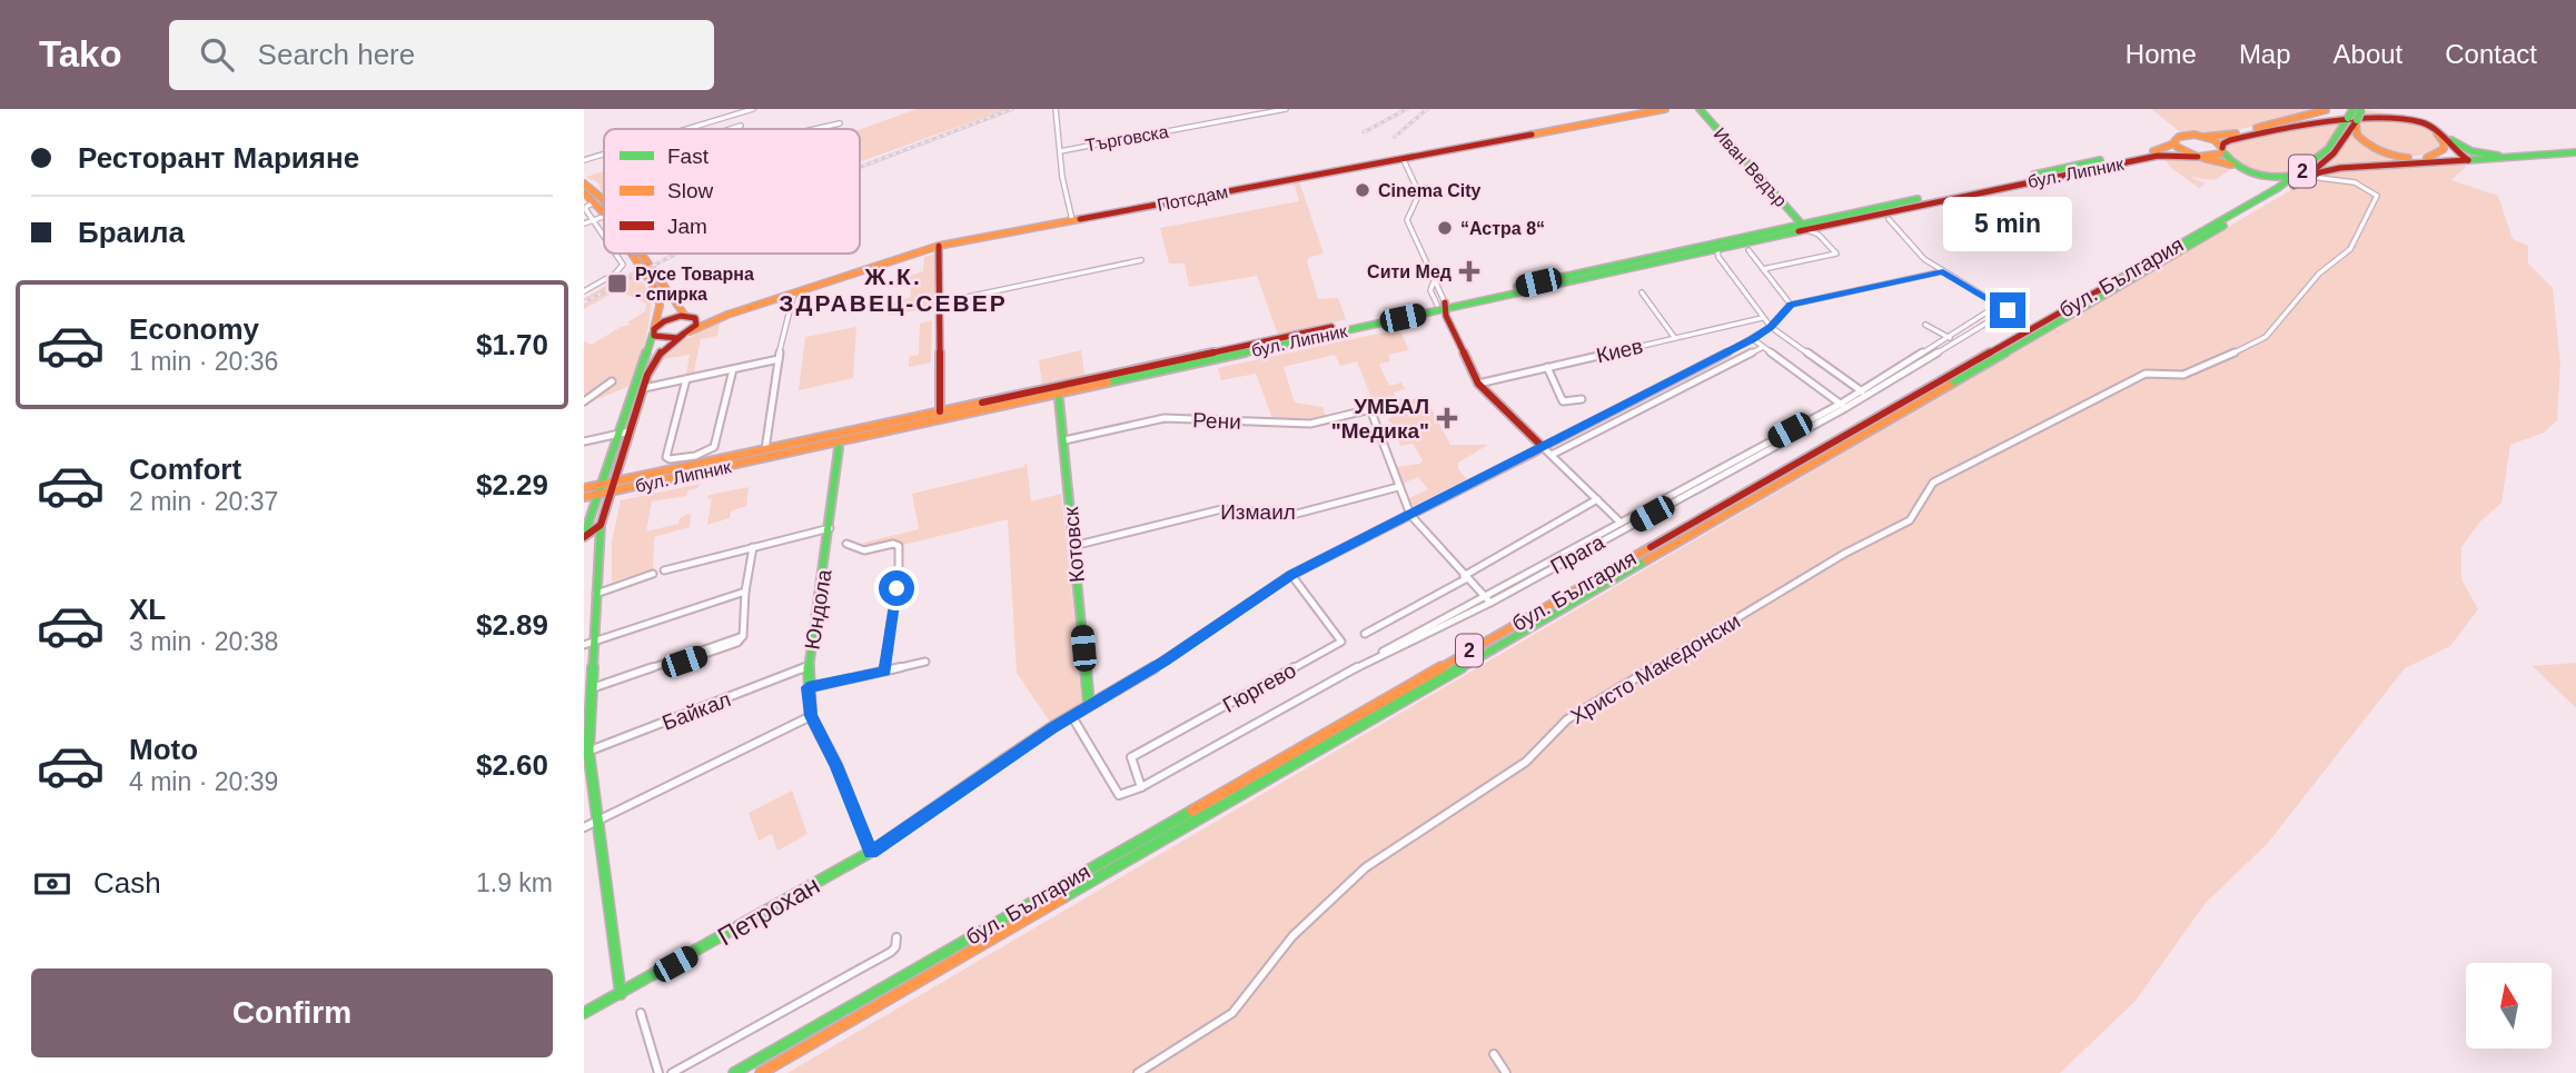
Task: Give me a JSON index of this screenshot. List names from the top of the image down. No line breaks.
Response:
{"streets":{"main road":["Иван Ведър","2","бул. Липник","Потсдам","бул. България","Котовск","Юндола","Петрохан"],"street":["Търговска","Киев","Рени","Измаил","Прага","Христо Македонски","Гюргево","Байкал"]},"crossings":[["Иван Ведър","бул. Липник"],["бул. Липник","Котовск"],["бул. Липник","Юндола"],["Рени","Измаил"],["Рени","Котовск"],["Измаил","Котовск"],["Котовск","Петрохан"],["Прага","Гюргево"],["Юндола","Байкал"],["Юндола","Петрохан"],["Гюргево","Петрохан"]],"districts":["Ж.К. ЗДРАВЕЦ-СЕВЕР"],"places":{"other":["Cinema City","“Астра 8“"],"health":["Сити Мед","УМБАЛ \"Медика\""],"transit":["Русе Товарна - спирка"]},"legend":["Fast","Slow","Jam"],"north":"top","page":{"header":"Tako","search":"Search here","nav":["Home","Map","About","Contact"],"banner":["Ресторант Марияне","Браила"],"bubble":"5 min","list":[{"name":"Economy","note":"1 min · 20:36","value":"$1.70"},{"name":"Comfort","note":"2 min · 20:37","value":"$2.29"},{"name":"XL","note":"3 min · 20:38","value":"$2.89"},{"name":"Moto","note":"4 min · 20:39","value":"$2.60"}],"pay":["Cash","1.9 km"],"buttons":"Confirm"}}
